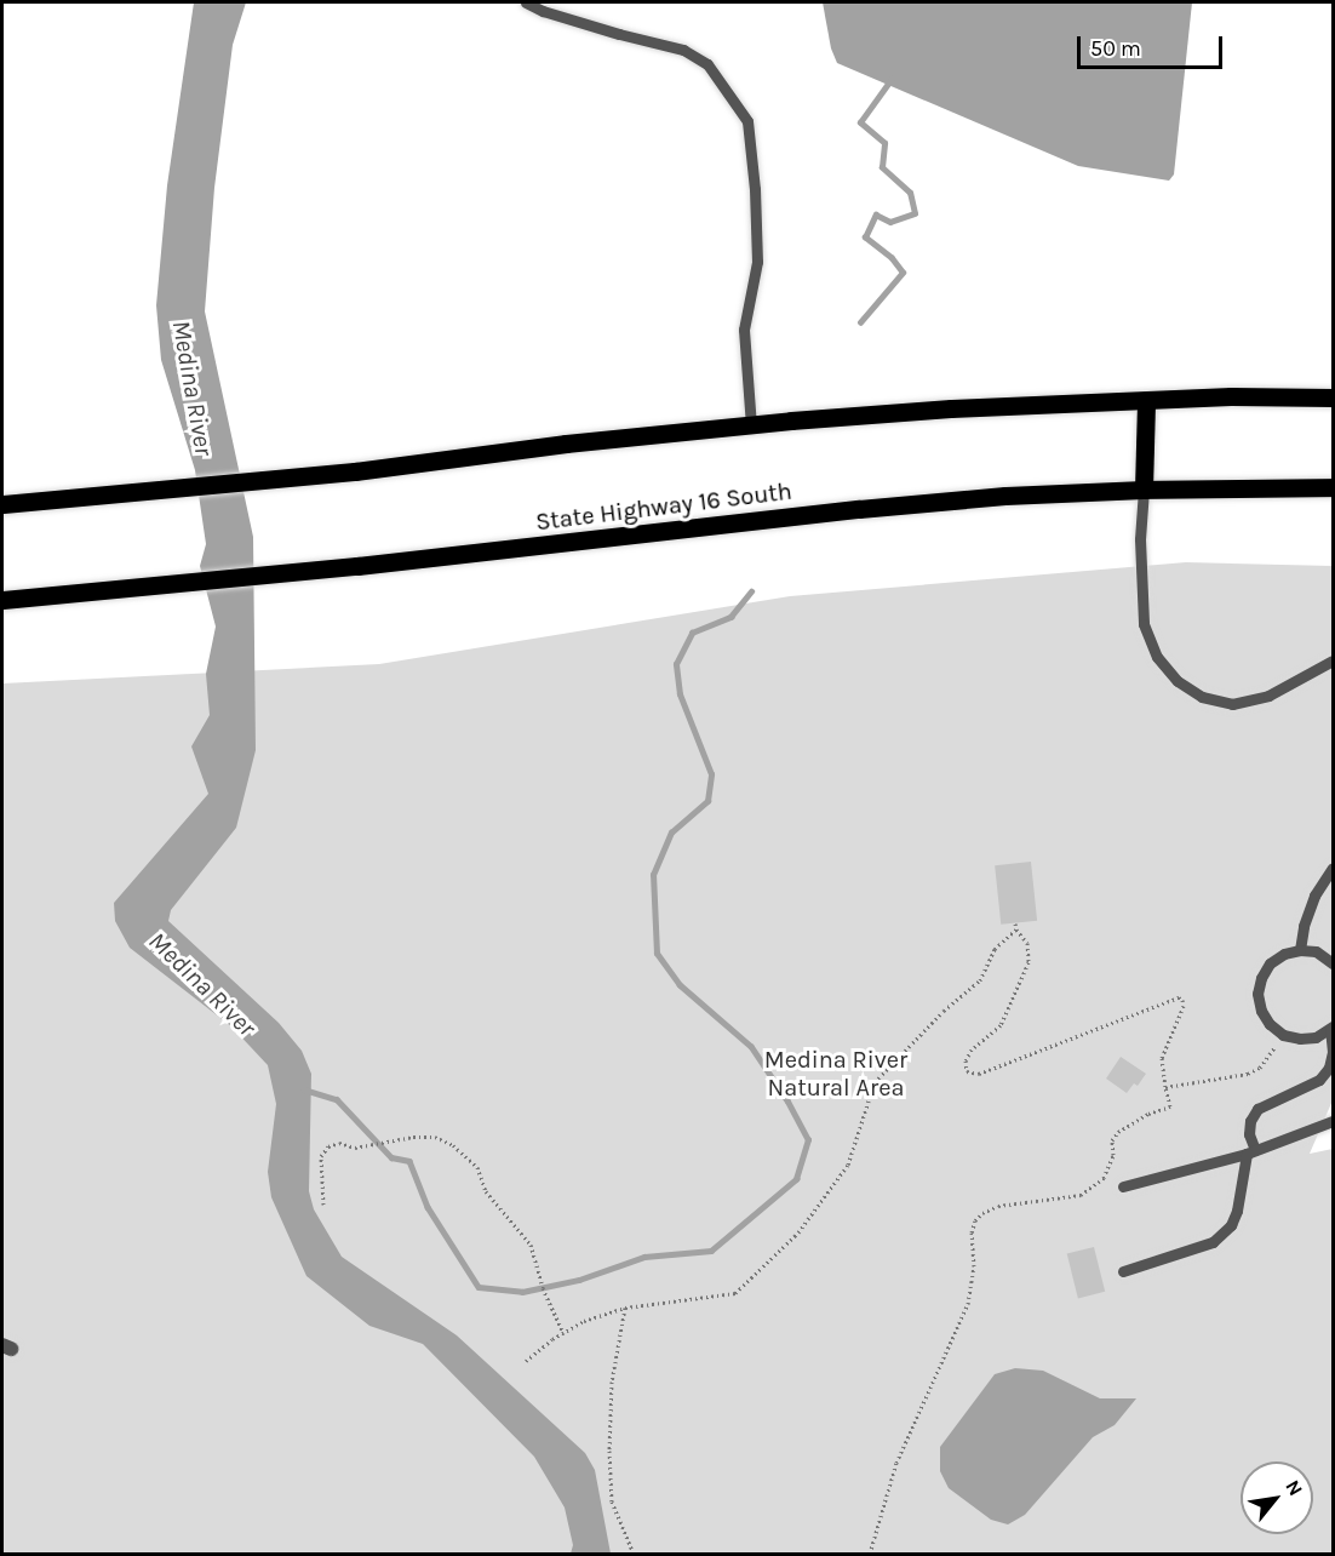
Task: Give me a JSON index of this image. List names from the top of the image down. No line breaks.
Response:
{"streets":{"main road":["State Highway 16 South"]},"water":["Medina River"],"parks":["Medina River Natural Area"],"scale_bar":"50 m","north":"top right"}
